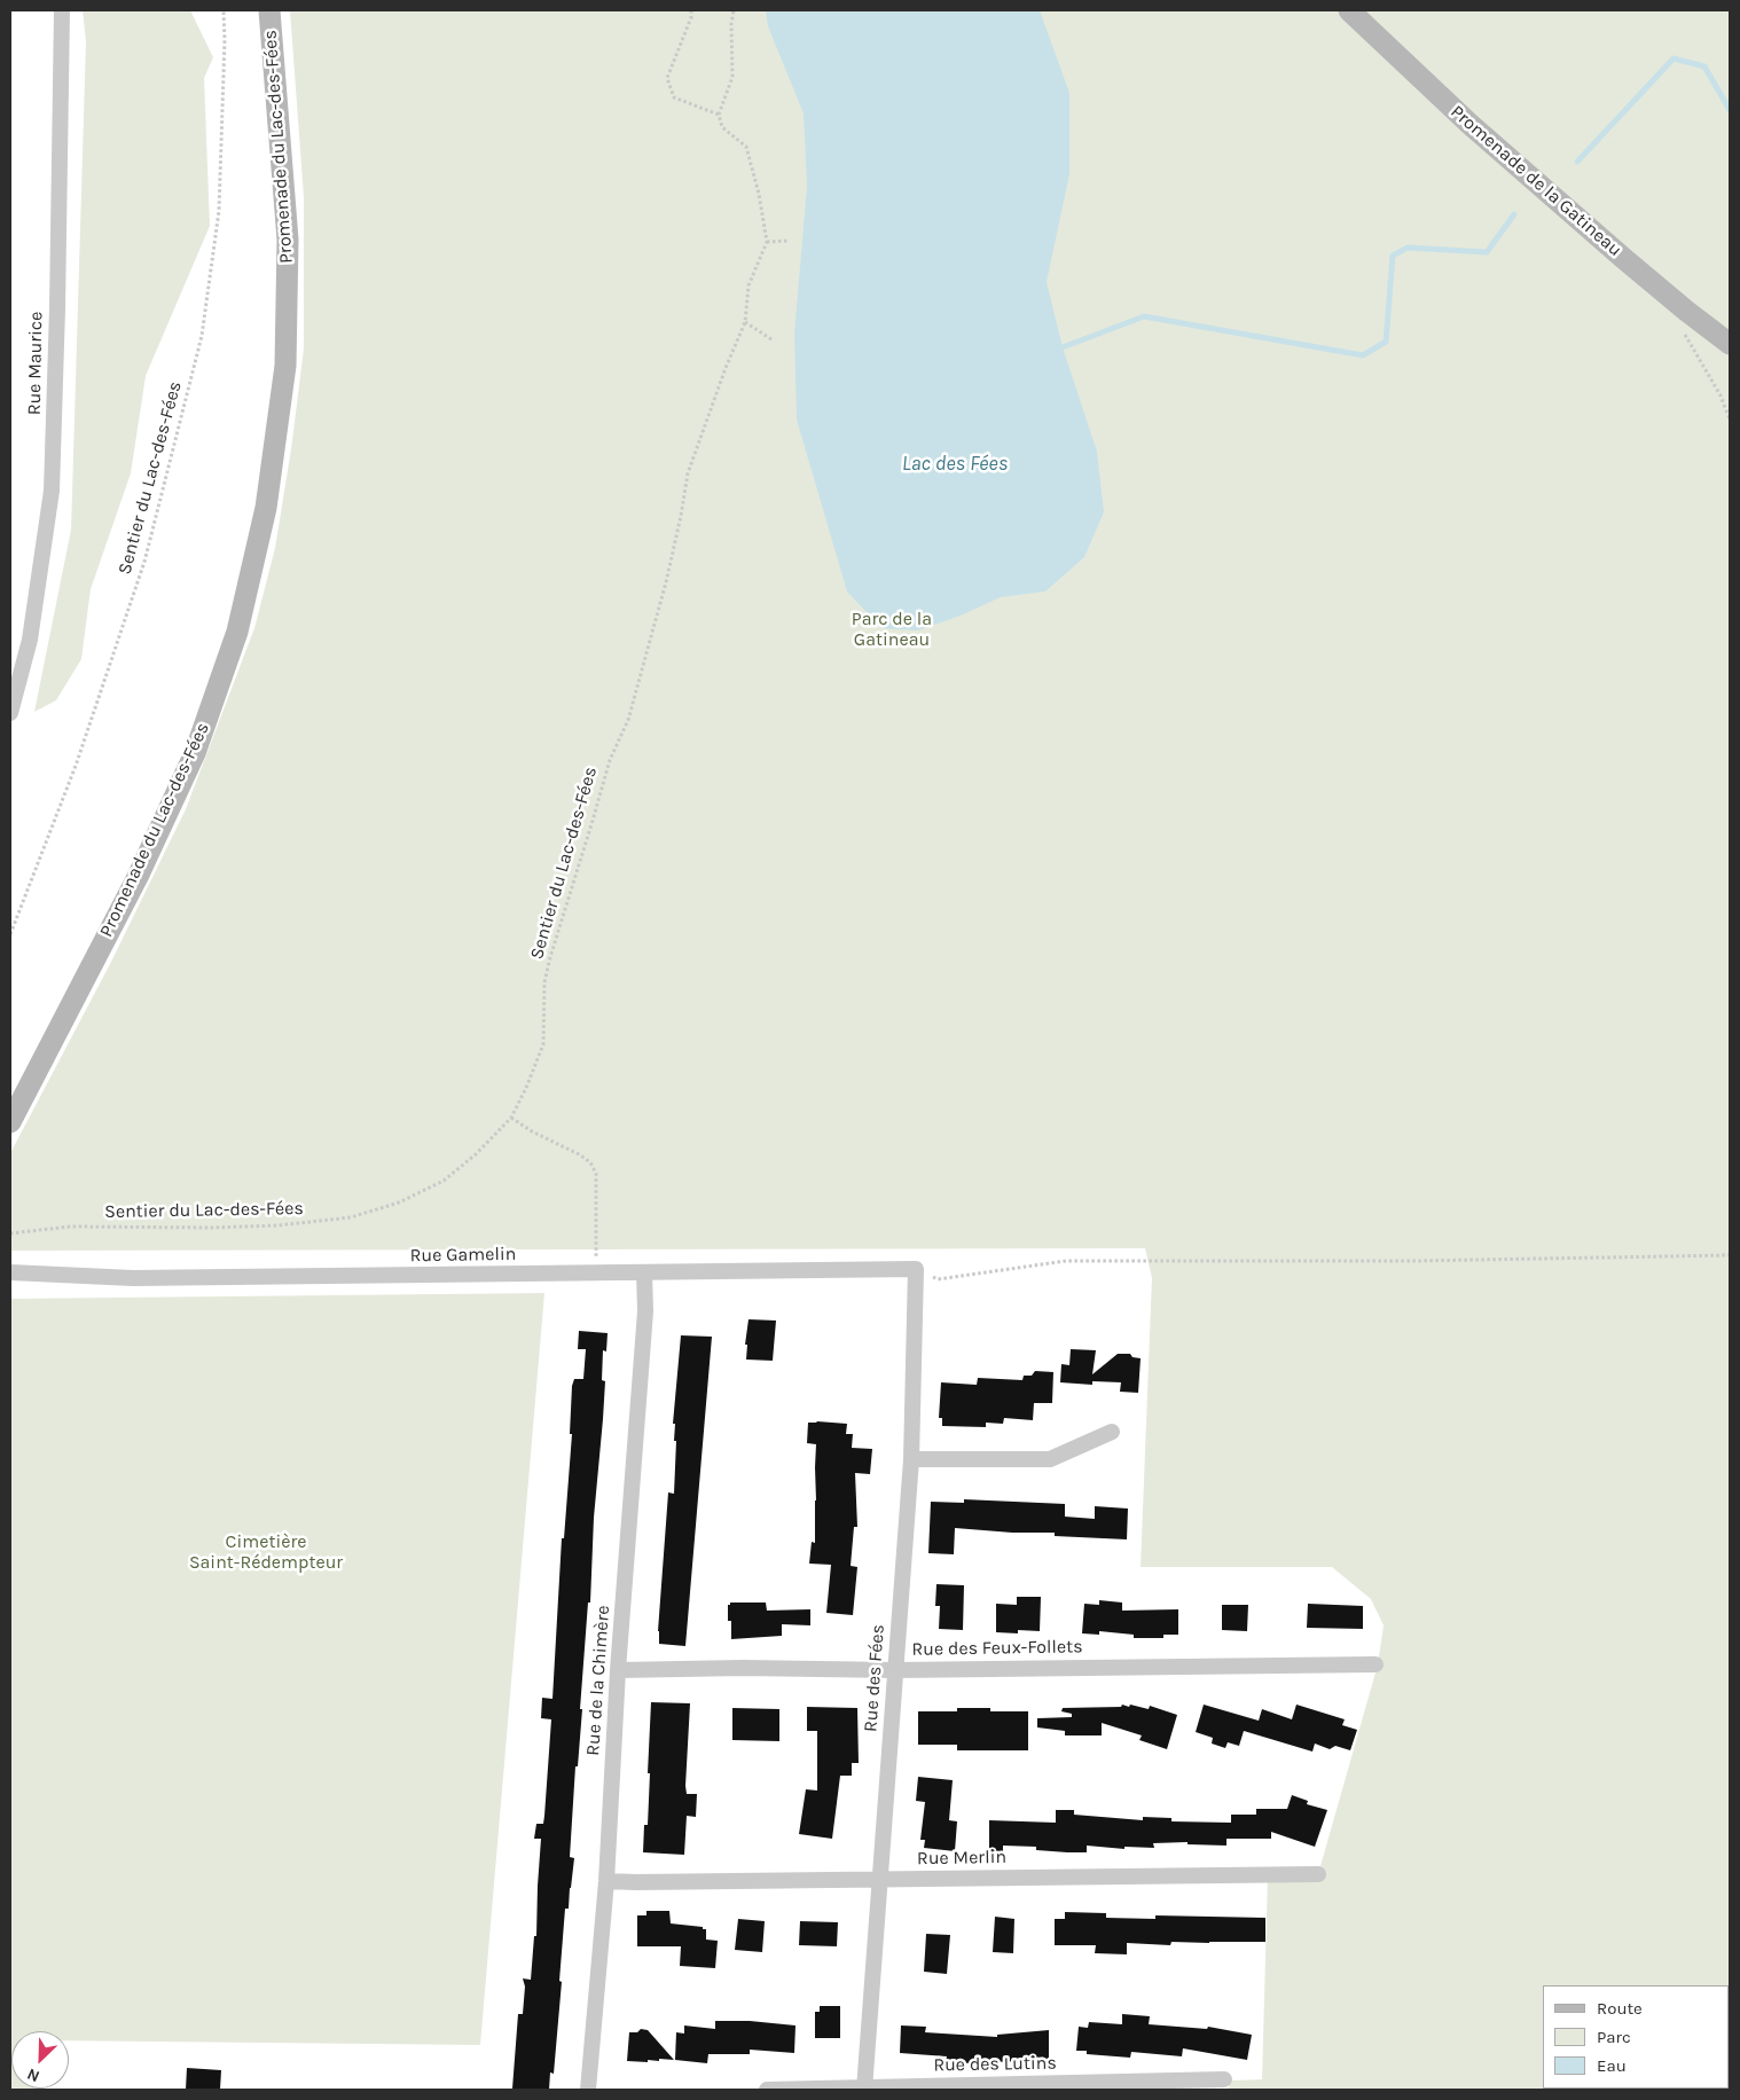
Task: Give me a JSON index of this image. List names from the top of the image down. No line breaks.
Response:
{"streets":{"street":["Promenade du Lac-des-Fées","Promenade de la Gatineau","Rue Maurice","Rue Gamelin","Rue des Feux-Follets","Rue des Fées","Rue de la Chimère","Rue Merlin","Rue des Lutins"],"path":["Sentier du Lac-des-Fées"]},"crossings":[["Rue Gamelin","Rue des Fées"],["Rue Gamelin","Rue de la Chimère"],["Rue des Feux-Follets","Rue des Fées"],["Rue des Feux-Follets","Rue de la Chimère"],["Rue des Fées","Rue Merlin"],["Rue des Fées","Rue des Lutins"],["Rue de la Chimère","Rue Merlin"]],"water":["Lac des Fées"],"parks":["Parc de la Gatineau","Cimetière Saint-Rédempteur"],"legend":["Route","Parc","Eau"],"north":"bottom left"}
